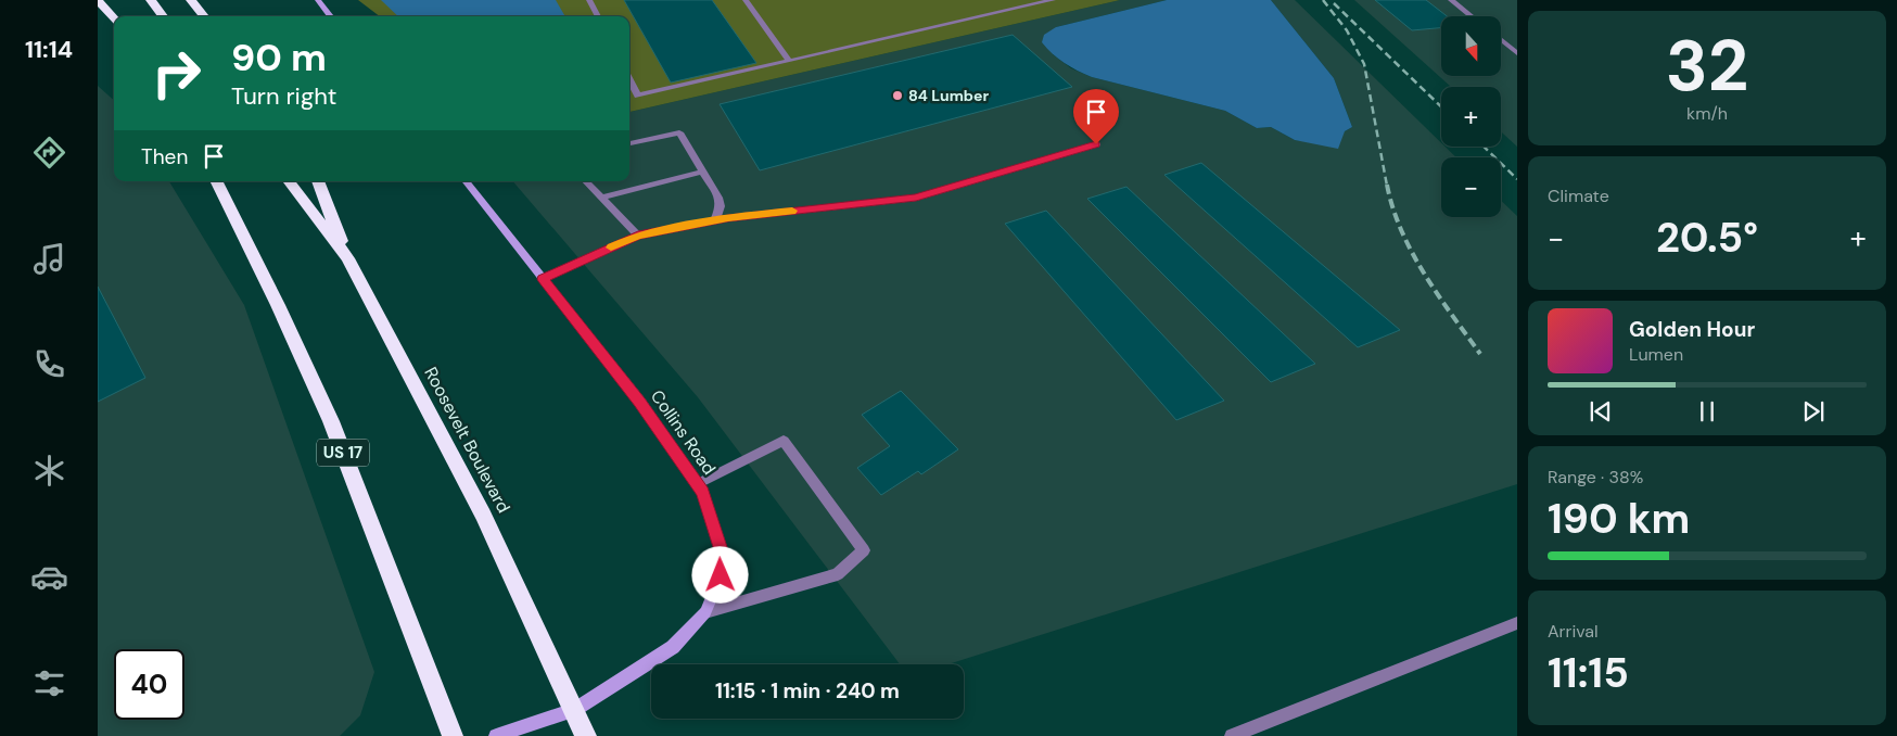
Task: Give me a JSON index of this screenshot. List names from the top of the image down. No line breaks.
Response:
{"streets":{"highway":["Roosevelt Boulevard","US 17"],"street":["Collins Road"]},"crossings":[["Collins Road","Roosevelt Boulevard"]],"places":["84 Lumber"],"north":"bottom","page":{"tabs":"11:14","tile":[["32","km/h"],"Climate",["Range · 38%","190 km"],["Arrival","11:15"]],"map_buttons":["+","−"],"turn":["90 m","Turn right"],"then":"Then","heat":["−","20.5°","+"],"song":["Golden Hour","Lumen"],"limit":"40","trip":"11:15 · 1 min · 240 m"}}
